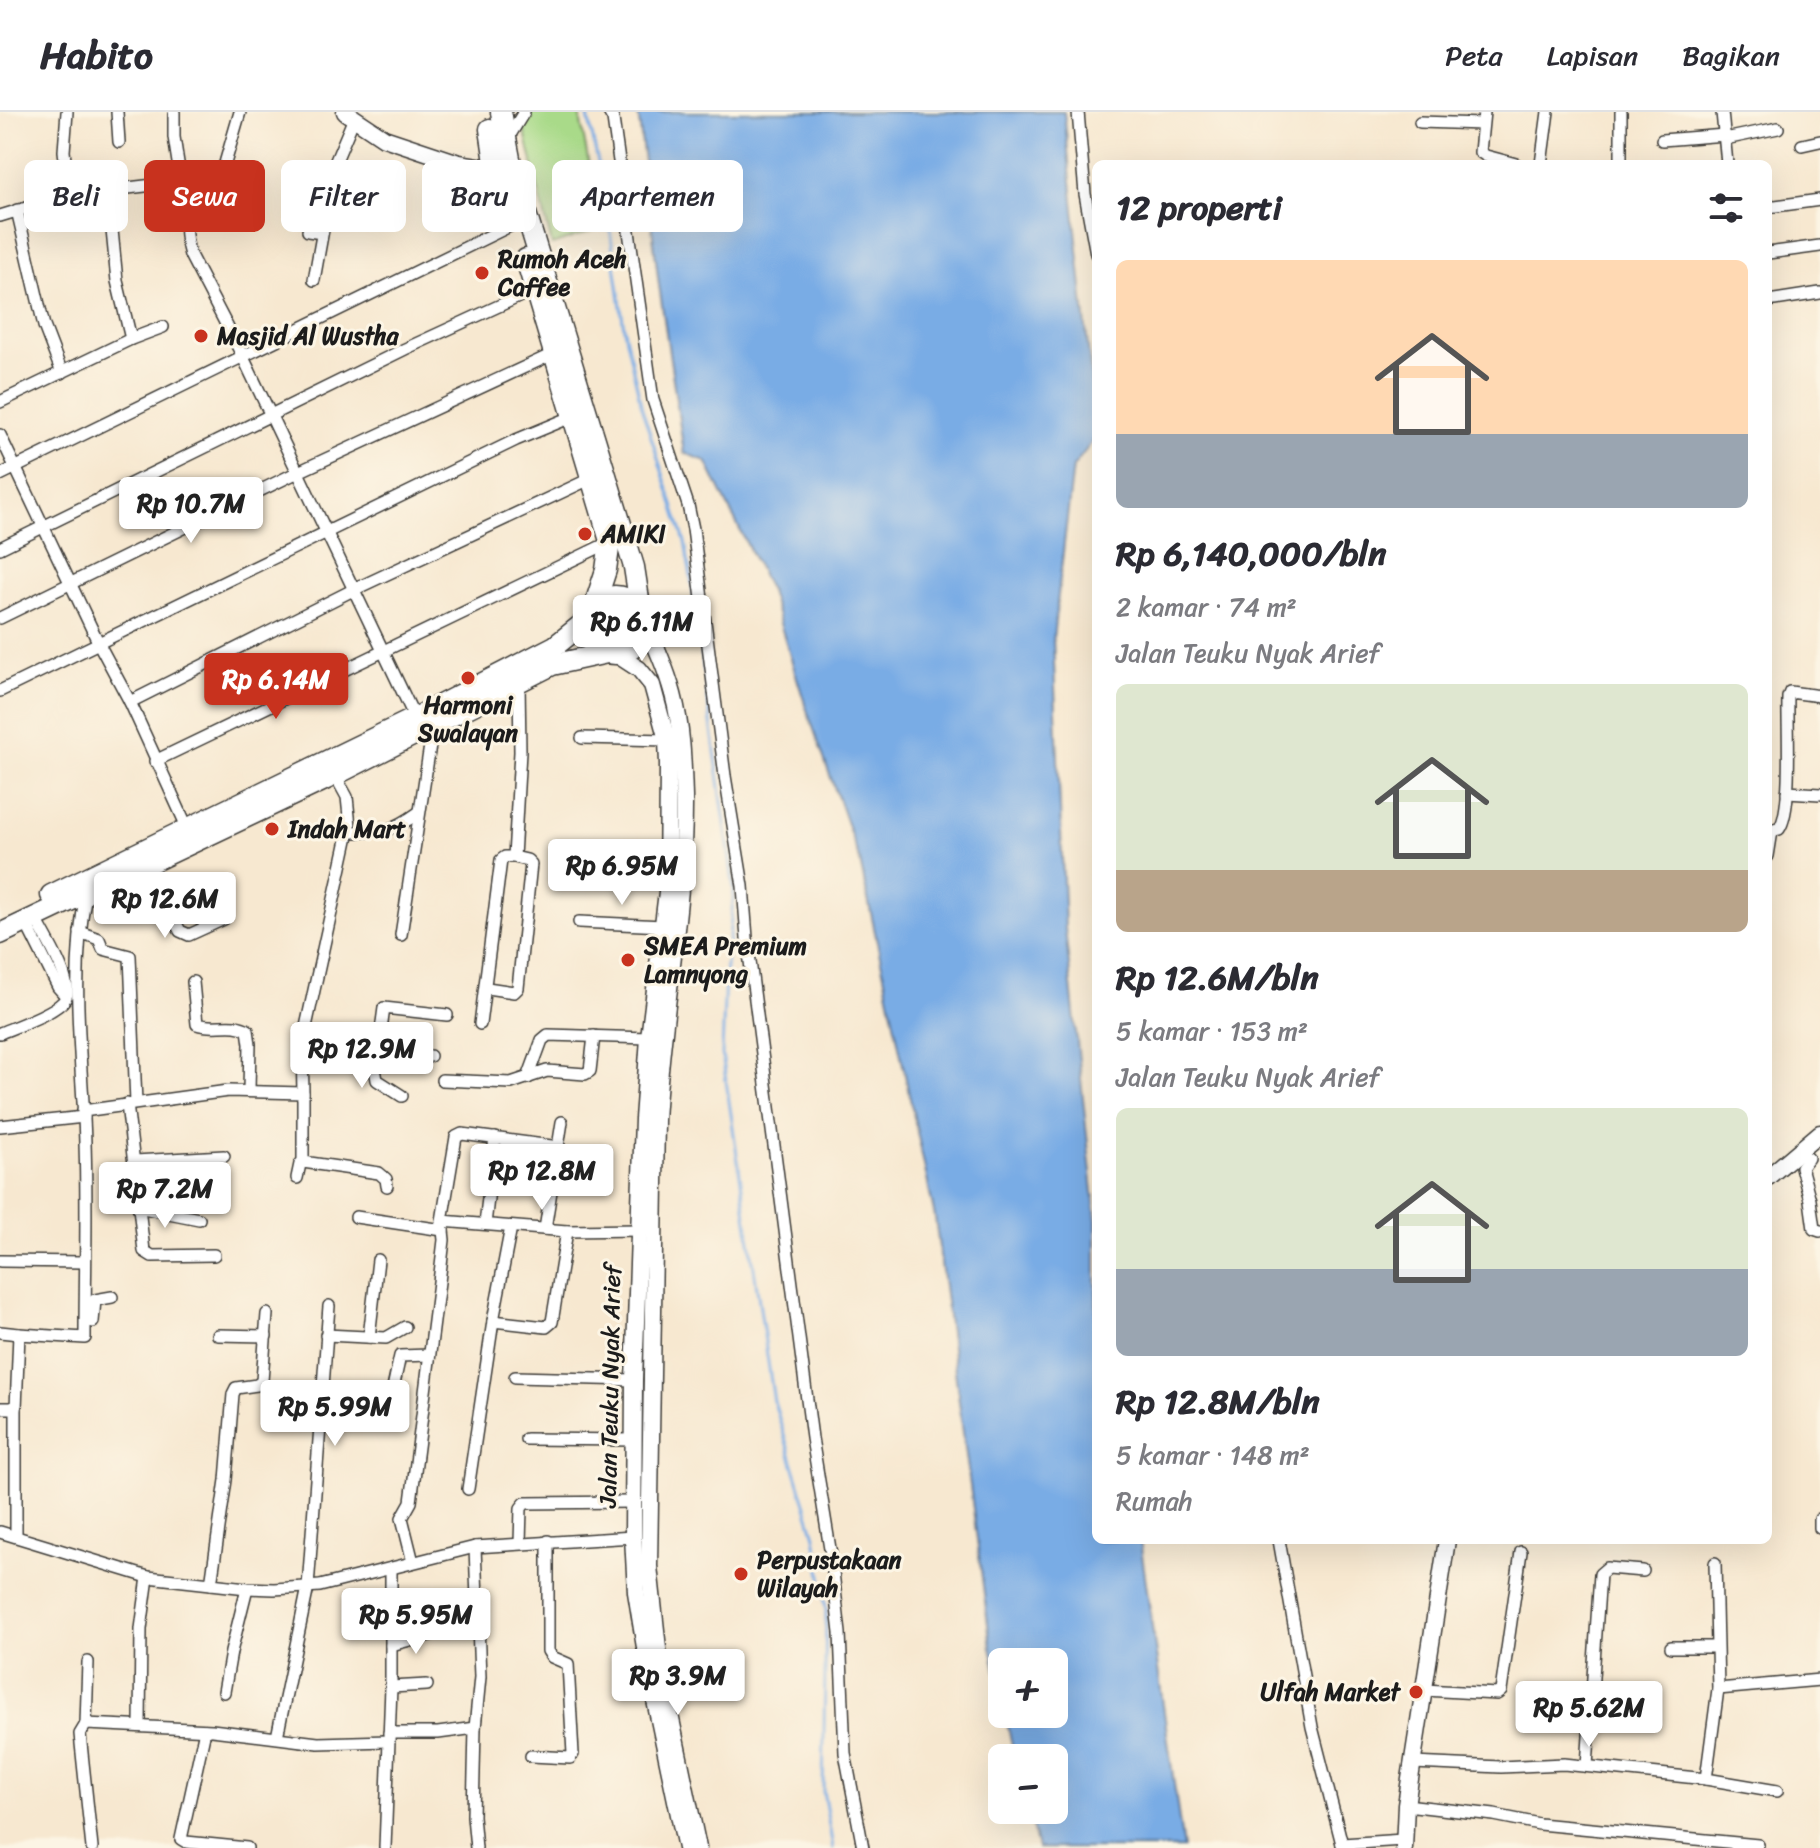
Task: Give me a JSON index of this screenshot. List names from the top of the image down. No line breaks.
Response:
{"streets":{"main road":["Jalan Teuku Nyak Arief"]},"places":["Rumoh Aceh Caffee","Masjid Al Wustha","AMIKI","Harmoni Swalayan","Indah Mart","SMEA Premium Lamnyong","Perpustakaan Wilayah","Ulfah Market"],"page":{"header":"Habito","nav":["Peta","Lapisan","Bagikan"],"chip":["Beli","Sewa","Filter","Baru","Apartemen"],"heading":"12 properti","list":[{"name":"Rp 6,140,000/bln","note":"2 kamar · 74 m² · Jalan Teuku Nyak Arief"},{"name":"Rp 12.6M/bln","note":"5 kamar · 153 m² · Jalan Teuku Nyak Arief"},{"name":"Rp 12.8M/bln","note":"5 kamar · 148 m² · Rumah"}],"price":["Rp 10.7M","Rp 6.11M","Rp 6.14M","Rp 6.95M","Rp 12.6M","Rp 12.9M","Rp 12.8M","Rp 7.2M","Rp 5.99M","Rp 5.95M","Rp 3.9M","Rp 5.62M"],"map_buttons":["+","−"]}}
